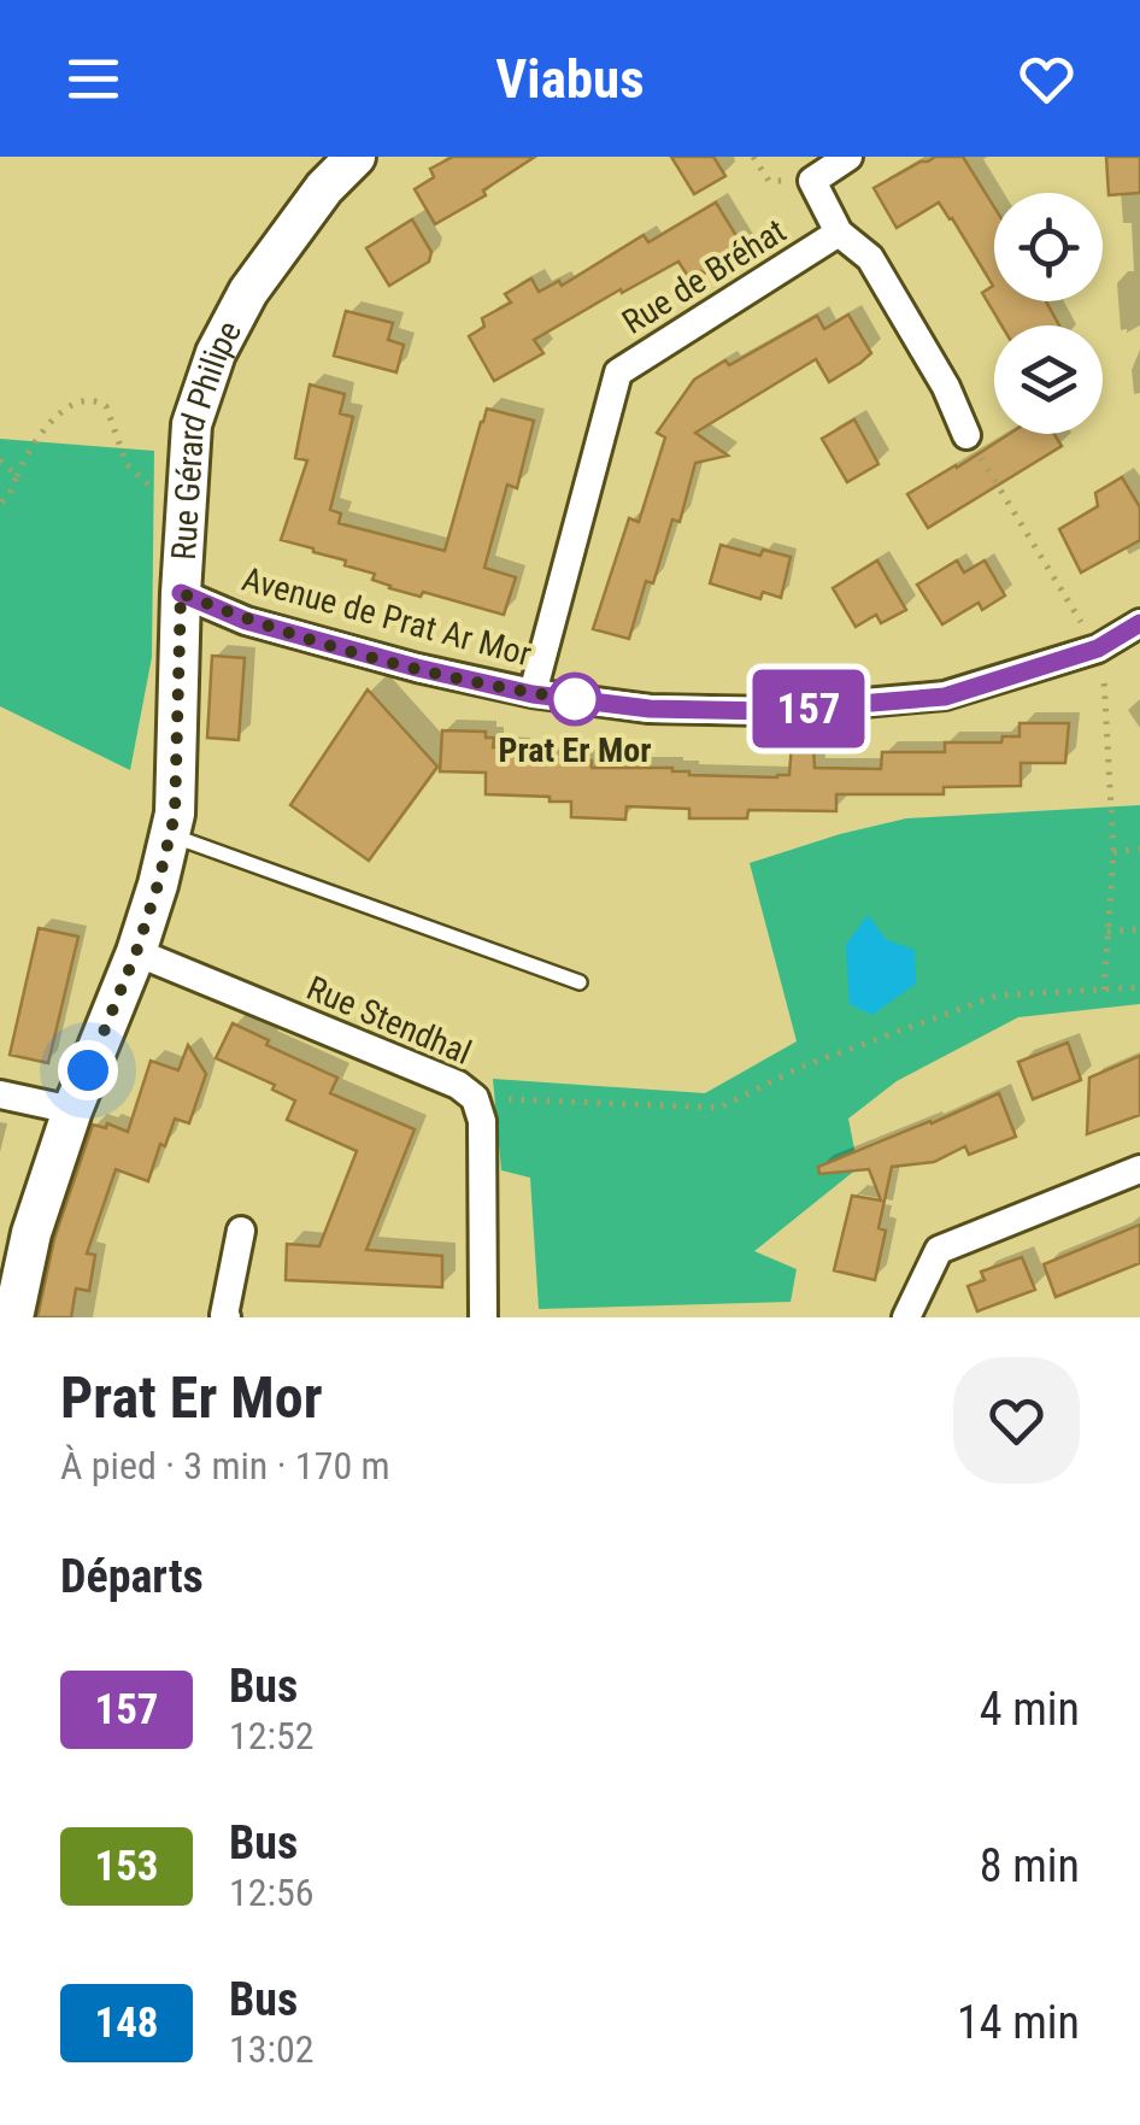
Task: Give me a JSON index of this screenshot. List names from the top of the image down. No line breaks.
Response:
{"streets":{"street":["Rue de Bréhat","Rue Gérard Philipe","Avenue de Prat Ar Mor","Rue Stendhal"]},"crossings":[["Rue de Bréhat","Avenue de Prat Ar Mor"],["Rue Gérard Philipe","Avenue de Prat Ar Mor"],["Rue Gérard Philipe","Rue Stendhal"]],"places":["Prat Er Mor"],"lines":["bus line 157"],"page":{"header":"Viabus","on_map":"157","heading":[["Prat Er Mor","À pied · 3 min · 170 m"],"Départs"],"list":[{"mark":"157","name":"Bus","note":"12:52","value":"4 min"},{"mark":"153","name":"Bus","note":"12:56","value":"8 min"},{"mark":"148","name":"Bus","note":"13:02","value":"14 min"}]}}
